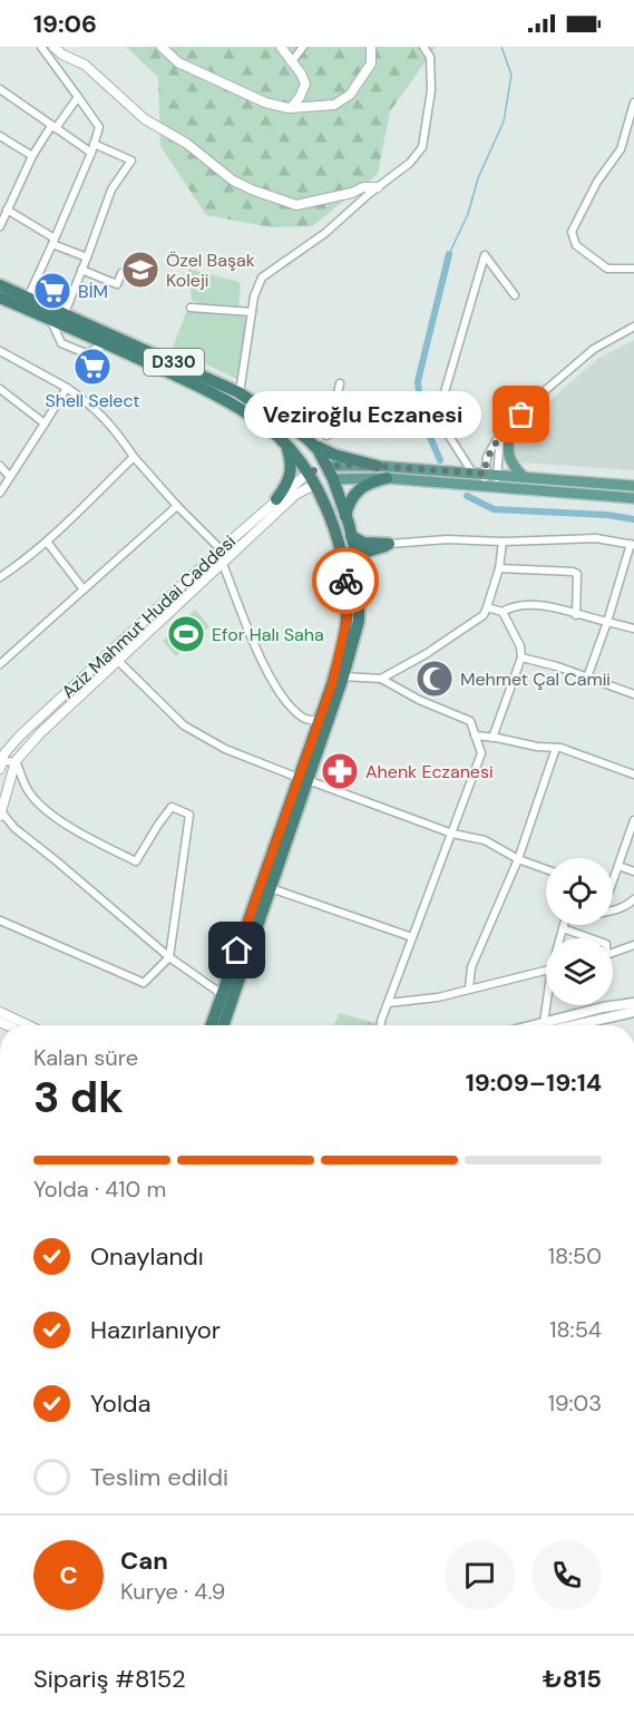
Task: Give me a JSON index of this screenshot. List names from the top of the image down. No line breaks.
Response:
{"streets":{"highway":["D330"],"street":["Aziz Mahmut Hudai Caddesi"]},"crossings":[["D330","Aziz Mahmut Hudai Caddesi"]],"places":{"school or university":["Özel Başak Koleji"],"supermarket":["BİM","Shell Select"],"other":["Veziroğlu Eczanesi"],"sports":["Efor Halı Saha"],"mosque":["Mehmet Çal Camii"],"pharmacy":["Ahenk Eczanesi"]},"page":{"status":"19:06","bubble":"Veziroğlu Eczanesi","heading":["3 dk","Kalan süre","19:09–19:14"],"panel":["Can","Kurye · 4.9","Sipariş #8152","₺815"],"bar":"Yolda · 410 m","list":[["Onaylandı","18:50"],["Hazırlanıyor","18:54"],["Yolda","19:03"],"Teslim edildi"],"round":"C"}}
